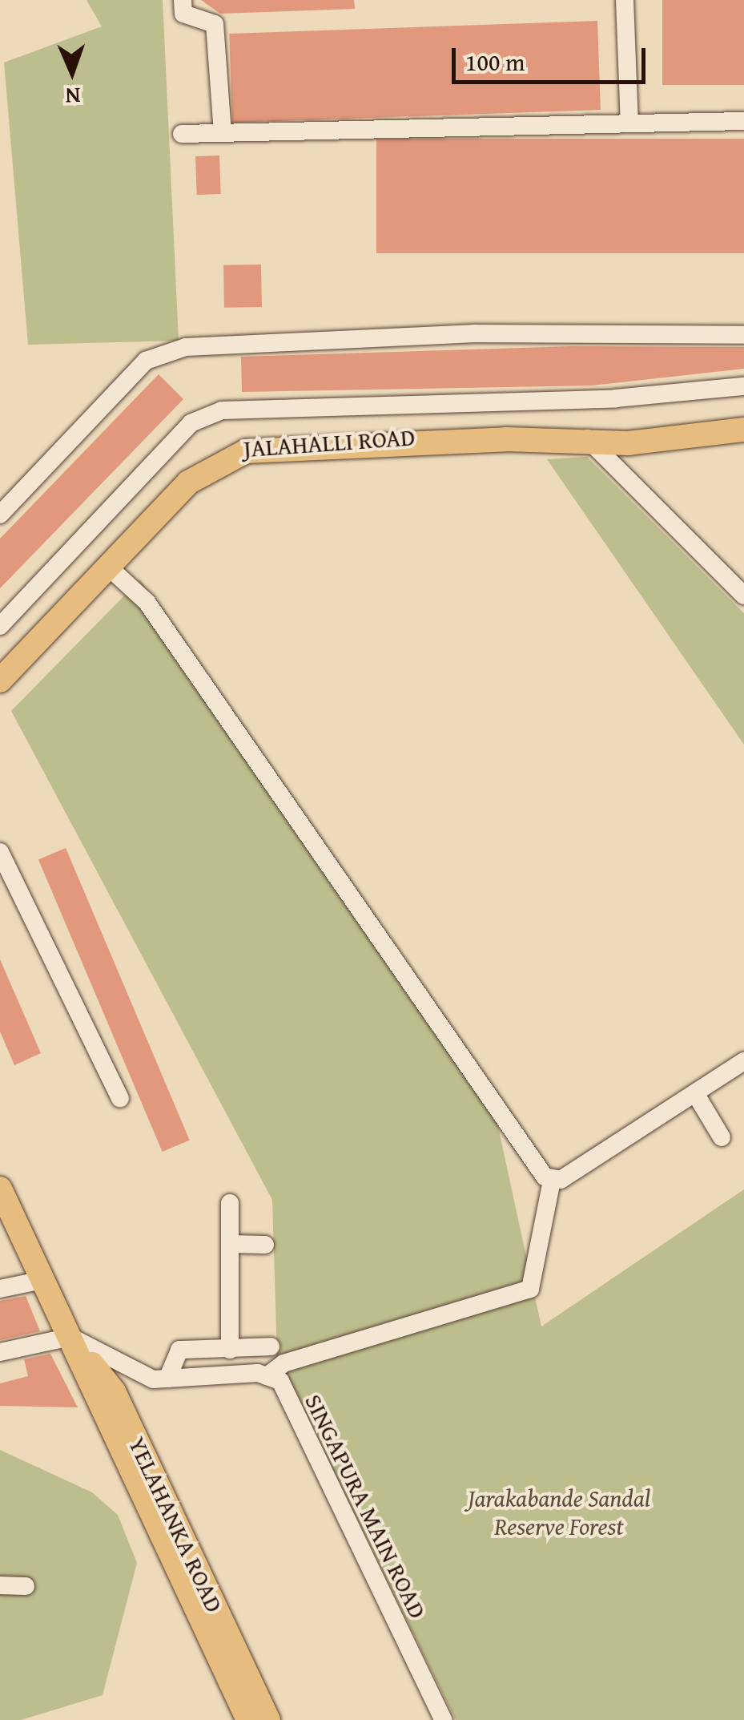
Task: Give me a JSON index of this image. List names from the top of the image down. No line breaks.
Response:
{"streets":{"main road":["JALAHALLI ROAD","YELAHANKA ROAD"],"street":["SINGAPURA MAIN ROAD"]},"parks":["Jarakabande Sandal Reserve Forest"],"scale_bar":"100 m","north":"bottom"}
